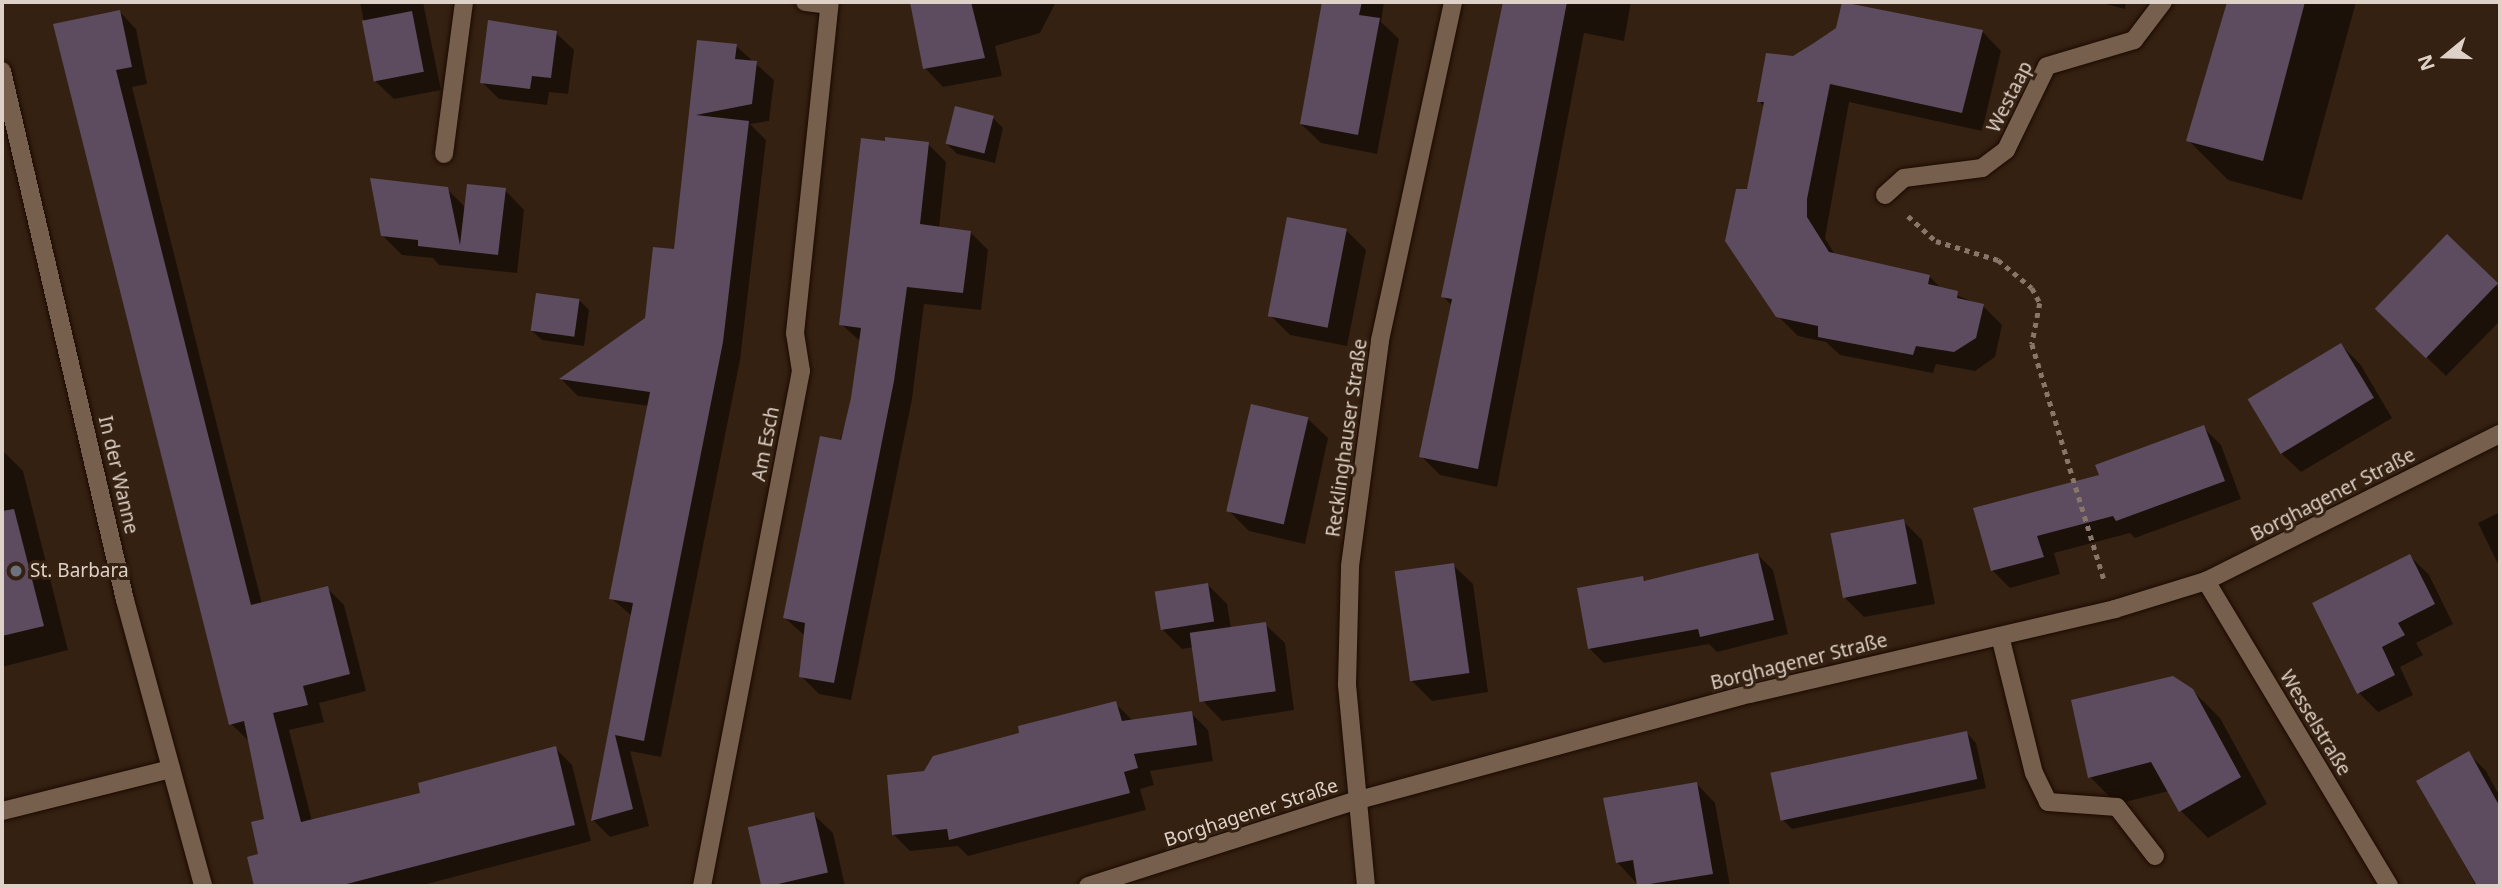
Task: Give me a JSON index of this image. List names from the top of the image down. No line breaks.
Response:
{"streets":{"street":["Westaap","Recklinghauser Straße","Am Esch","In der Wanne","Borghagener Straße","Wesselstraße"]},"crossings":[["Recklinghauser Straße","Borghagener Straße"],["Borghagener Straße","Wesselstraße"]],"places":["St. Barbara"],"north":"left"}
